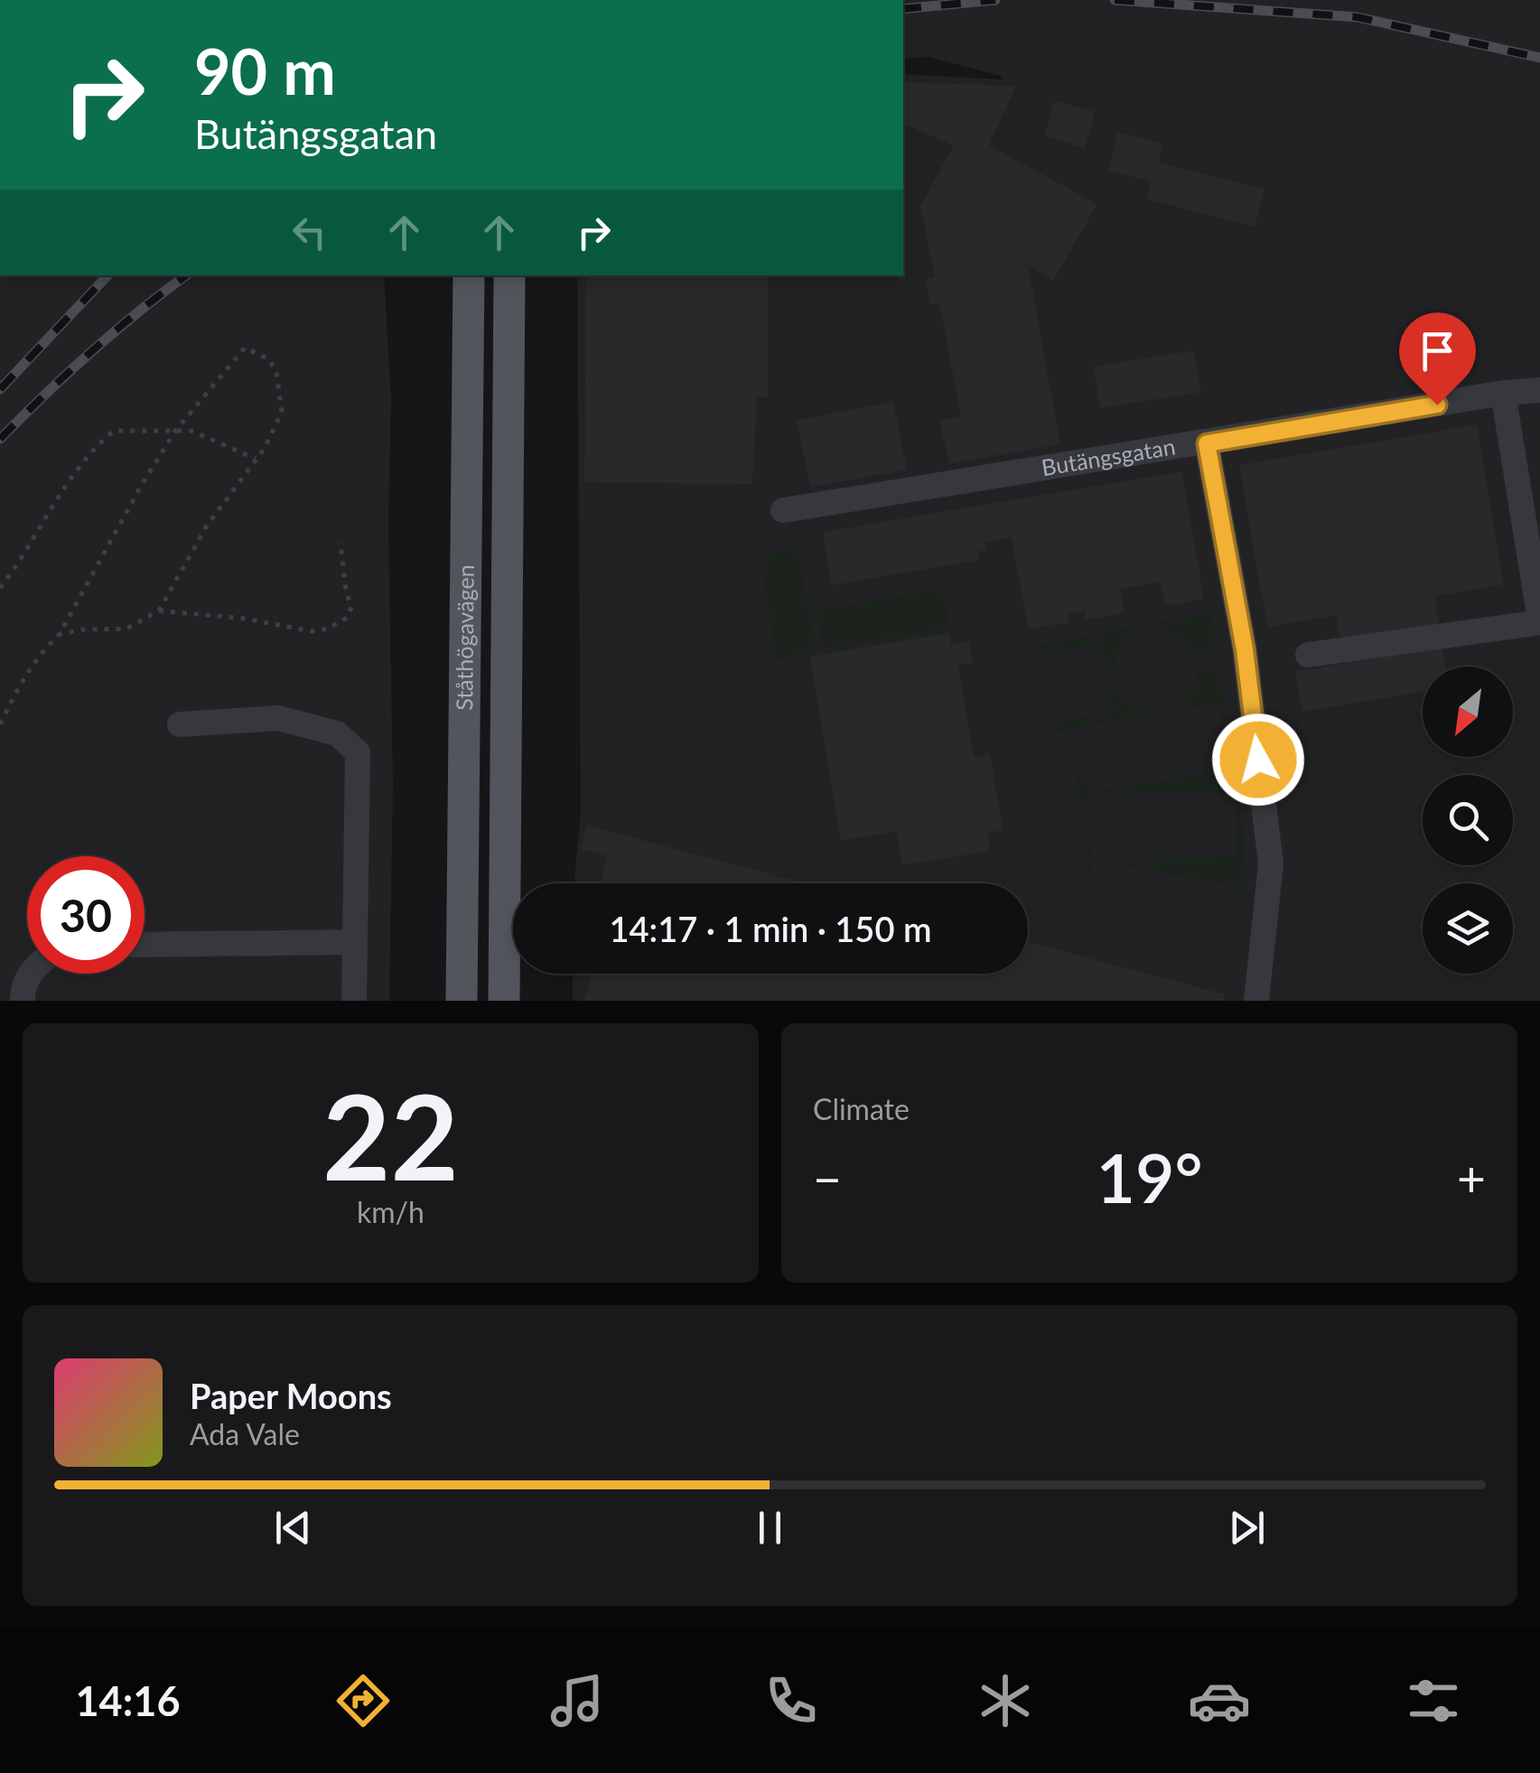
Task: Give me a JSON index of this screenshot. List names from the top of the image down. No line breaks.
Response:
{"streets":{"main road":["Ståthögavägen"],"street":["Butängsgatan"]},"north":"bottom left","page":{"turn":["90 m","Butängsgatan"],"limit":"30","trip":"14:17 · 1 min · 150 m","tile":[["22","km/h"],"Climate"],"heat":["−","19°","+"],"song":["Paper Moons","Ada Vale"],"tabs":"14:16"}}
